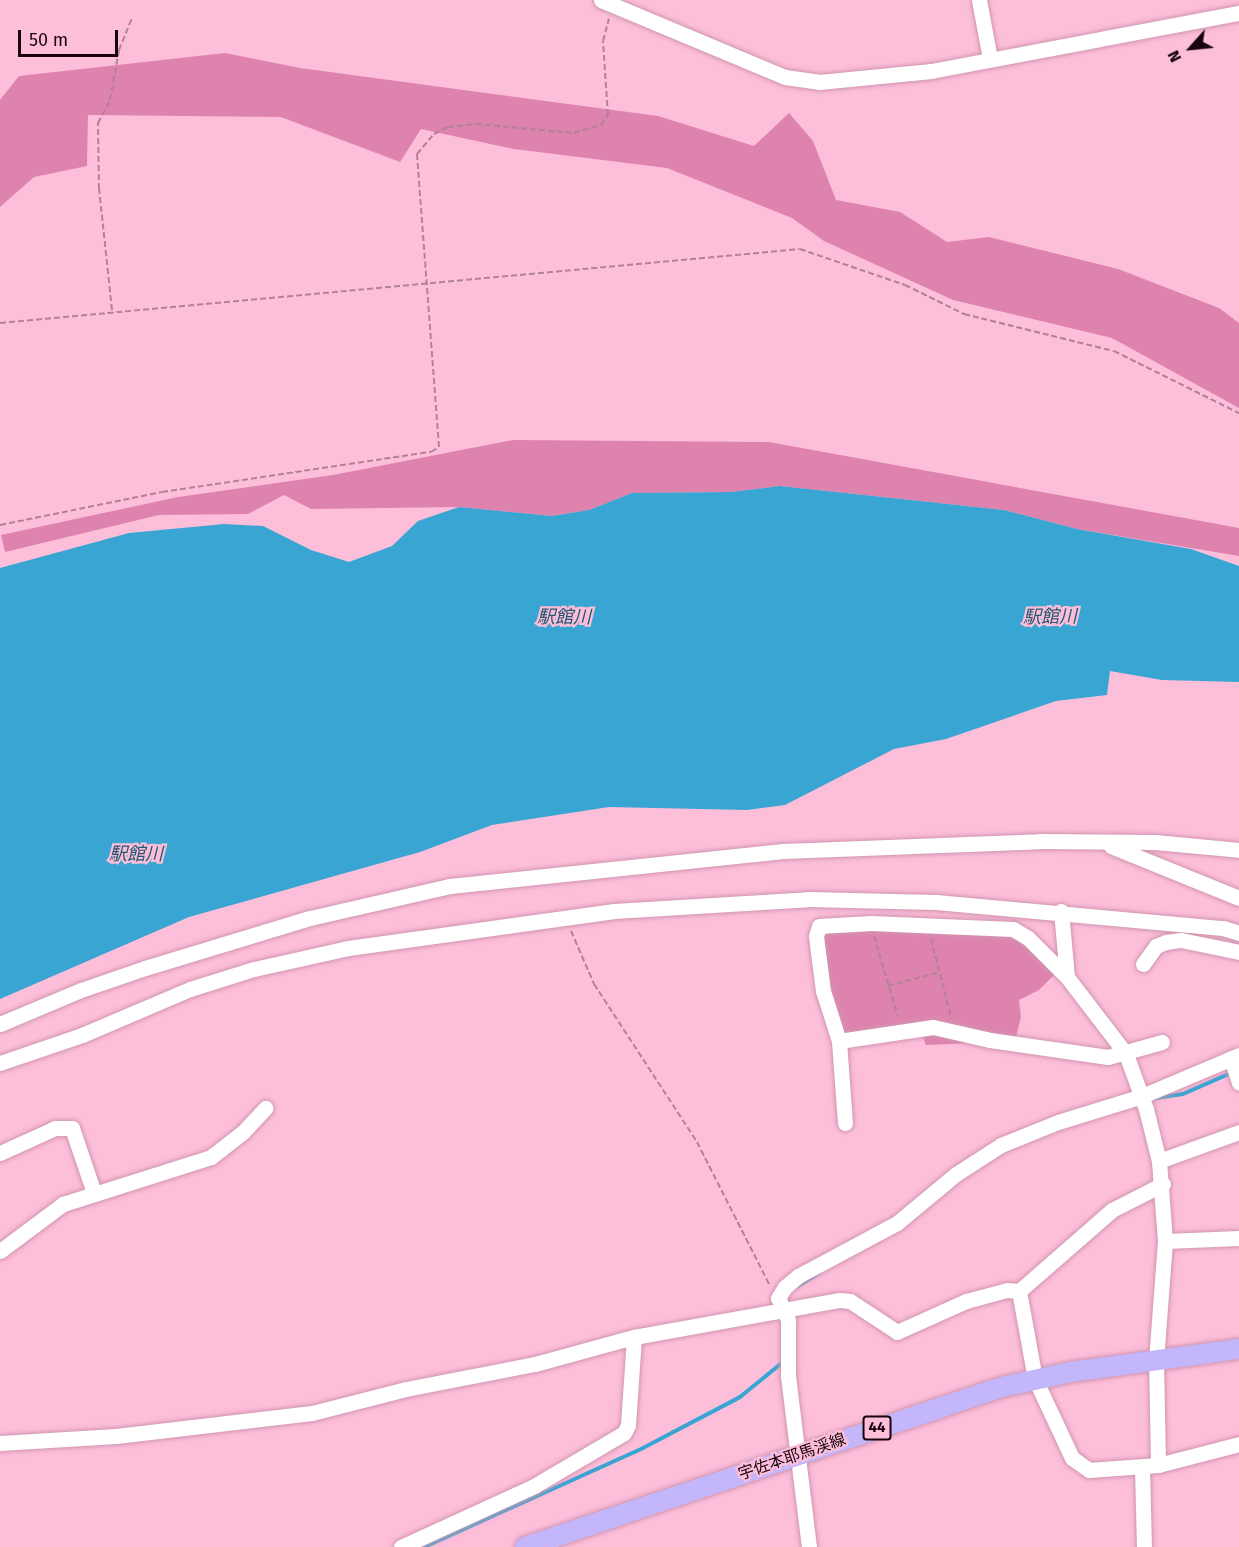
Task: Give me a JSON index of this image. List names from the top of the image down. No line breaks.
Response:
{"streets":{"main road":["44","宇佐本耶馬渓線"]},"water":["駅館川"],"scale_bar":"50 m","north":"bottom left"}
